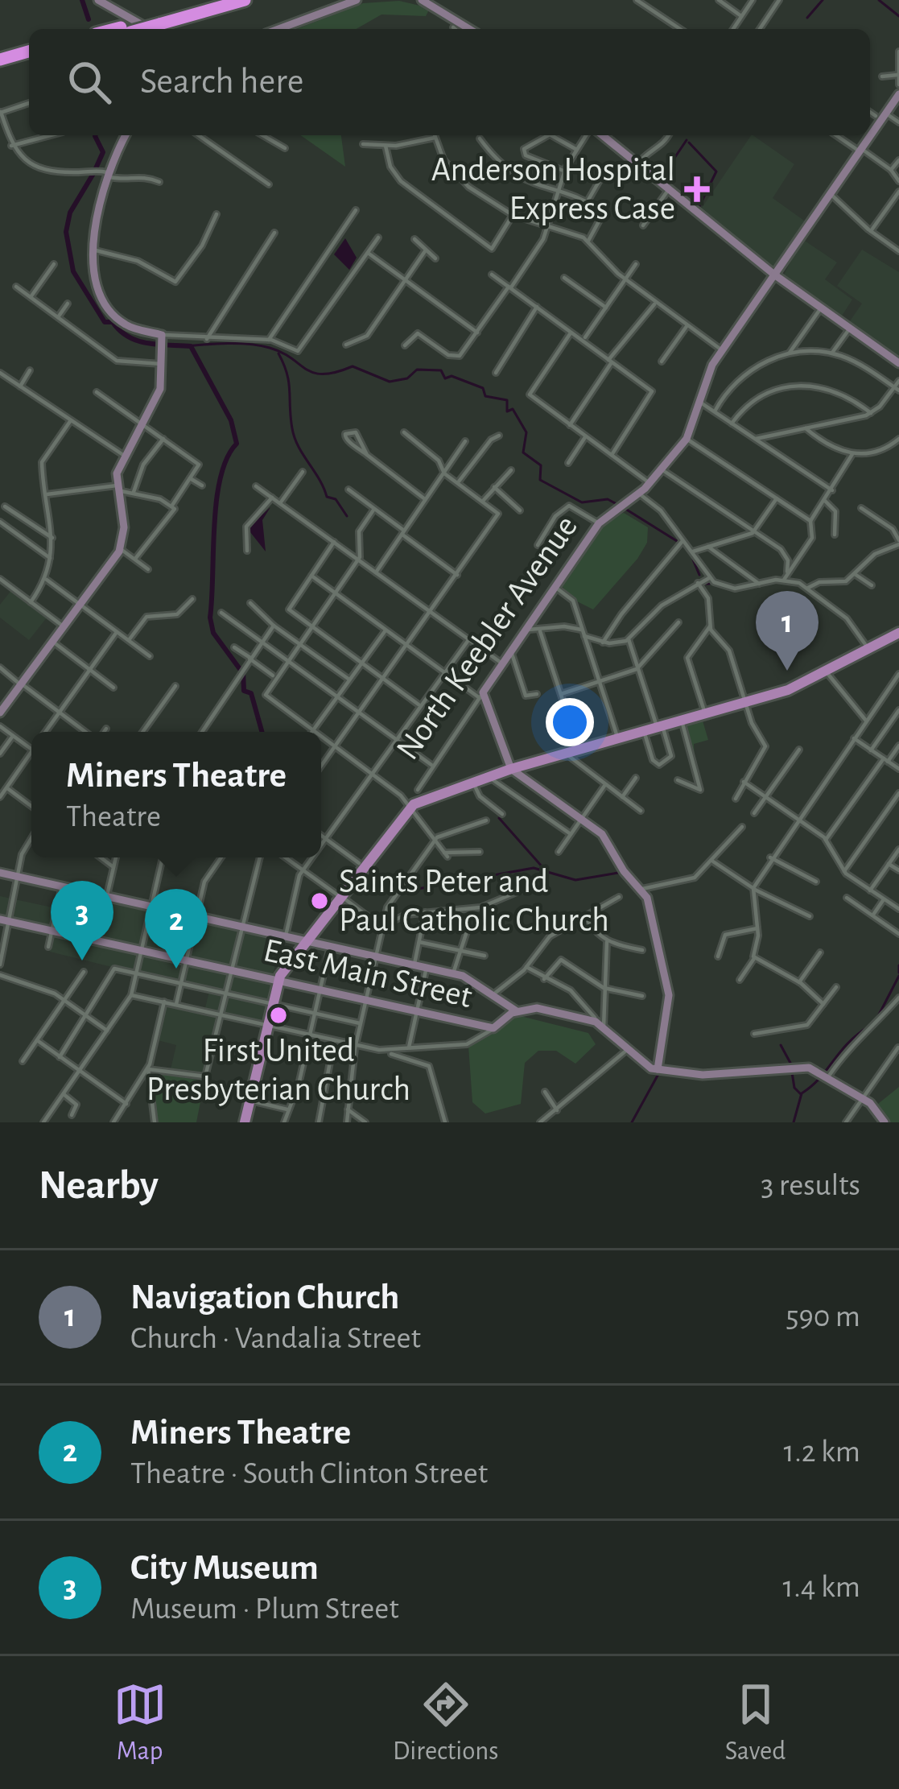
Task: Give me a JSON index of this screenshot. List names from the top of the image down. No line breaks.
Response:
{"streets":{"street":["North Keebler Avenue","East Main Street"]},"places":{"health":["Anderson Hospital Express Case"],"other":["Saints Peter and Paul Catholic Church","First United Presbyterian Church"]},"page":{"search":"Search here","pins":["1","3","2"],"popup":["Miners Theatre","Theatre"],"heading":["Nearby","3 results"],"list":[{"mark":"1","name":"Navigation Church","note":"Church · Vandalia Street","value":"590 m"},{"mark":"2","name":"Miners Theatre","note":"Theatre · South Clinton Street","value":"1.2 km"},{"mark":"3","name":"City Museum","note":"Museum · Plum Street","value":"1.4 km"}],"nav":["Map","Directions","Saved"]}}
